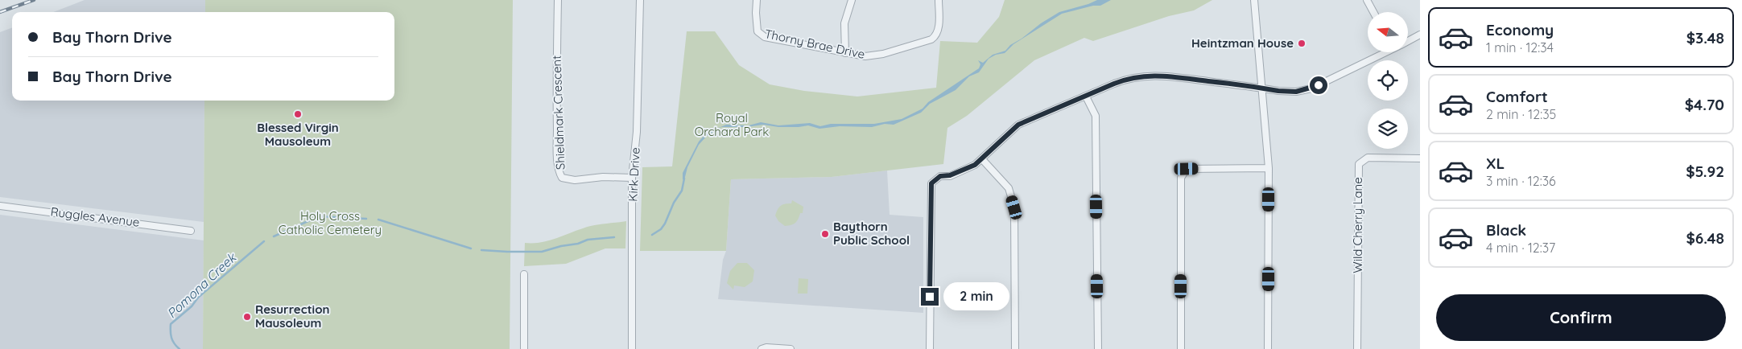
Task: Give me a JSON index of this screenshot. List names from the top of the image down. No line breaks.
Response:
{"streets":{"street":["Thorny Brae Drive","Shieldmark Crescent","Kirk Drive","Ruggles Avenue","Wild Cherry Lane"]},"crossings":[["Shieldmark Crescent","Kirk Drive"]],"water":["Pomona Creek"],"parks":["Royal Orchard Park","Holy Cross Catholic Cemetery"],"places":["Heintzman House","Blessed Virgin Mausoleum","Baythorn Public School","Resurrection Mausoleum"],"north":"left","page":{"list":[{"name":"Economy","note":"1 min · 12:34","value":"$3.48"},{"name":"Comfort","note":"2 min · 12:35","value":"$4.70"},{"name":"XL","note":"3 min · 12:36","value":"$5.92"},{"name":"Black","note":"4 min · 12:37","value":"$6.48"}],"banner":["Bay Thorn Drive","Bay Thorn Drive"],"bubble":"2 min","buttons":"Confirm"}}
